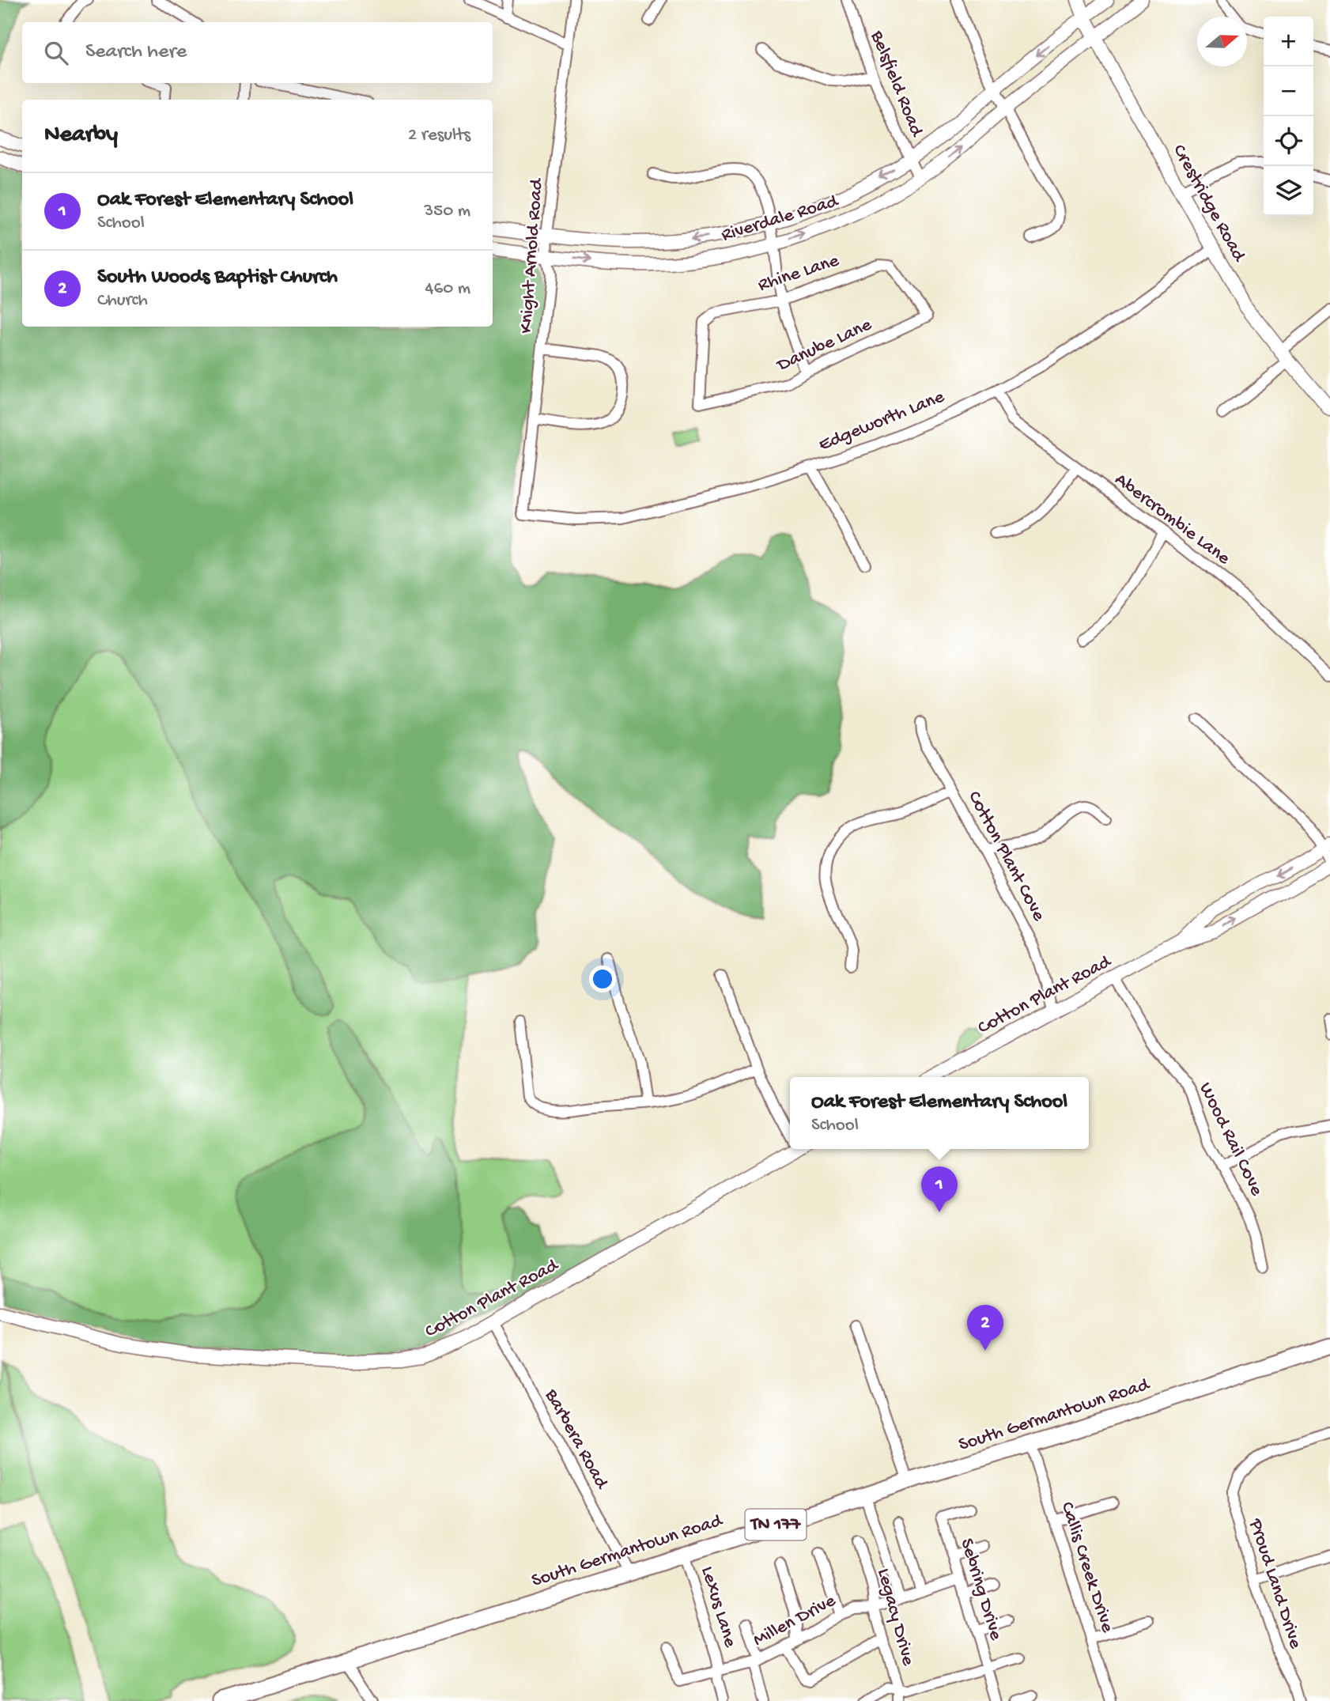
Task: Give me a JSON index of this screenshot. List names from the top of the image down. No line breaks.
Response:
{"streets":{"main road":["South Germantown Road","TN 177"],"street":["Belsfield Road","Crestridge Road","Riverdale Road","Knight Arnold Road","Rhine Lane","Danube Lane","Edgeworth Lane","Abercrombie Lane","Cotton Plant Cove","Cotton Plant Road","Wood Rail Cove","Barbera Road","Callis Creek Drive","Proud Land Drive","Sebring Drive","Lexus Lane","Legacy Drive","Millen Drive"]},"crossings":[["Belsfield Road","Riverdale Road"],["Crestridge Road","Riverdale Road"],["Crestridge Road","Edgeworth Lane"],["Riverdale Road","Knight Arnold Road"],["Knight Arnold Road","Edgeworth Lane"],["Rhine Lane","Danube Lane"],["Edgeworth Lane","Abercrombie Lane"],["Cotton Plant Cove","Cotton Plant Road"],["Cotton Plant Road","Wood Rail Cove"],["Cotton Plant Road","Barbera Road"],["South Germantown Road","Barbera Road"],["South Germantown Road","Callis Creek Drive"],["South Germantown Road","Lexus Lane"],["South Germantown Road","Legacy Drive"],["Sebring Drive","Millen Drive"],["Lexus Lane","Millen Drive"],["Legacy Drive","Millen Drive"]],"north":"right","page":{"map_buttons":["+","−"],"search":"Search here","heading":["Nearby","2 results"],"list":[{"mark":"1","name":"Oak Forest Elementary School","note":"School","value":"350 m"},{"mark":"2","name":"South Woods Baptist Church","note":"Church","value":"460 m"}],"popup":["Oak Forest Elementary School","School"],"pins":["1","2"]}}
